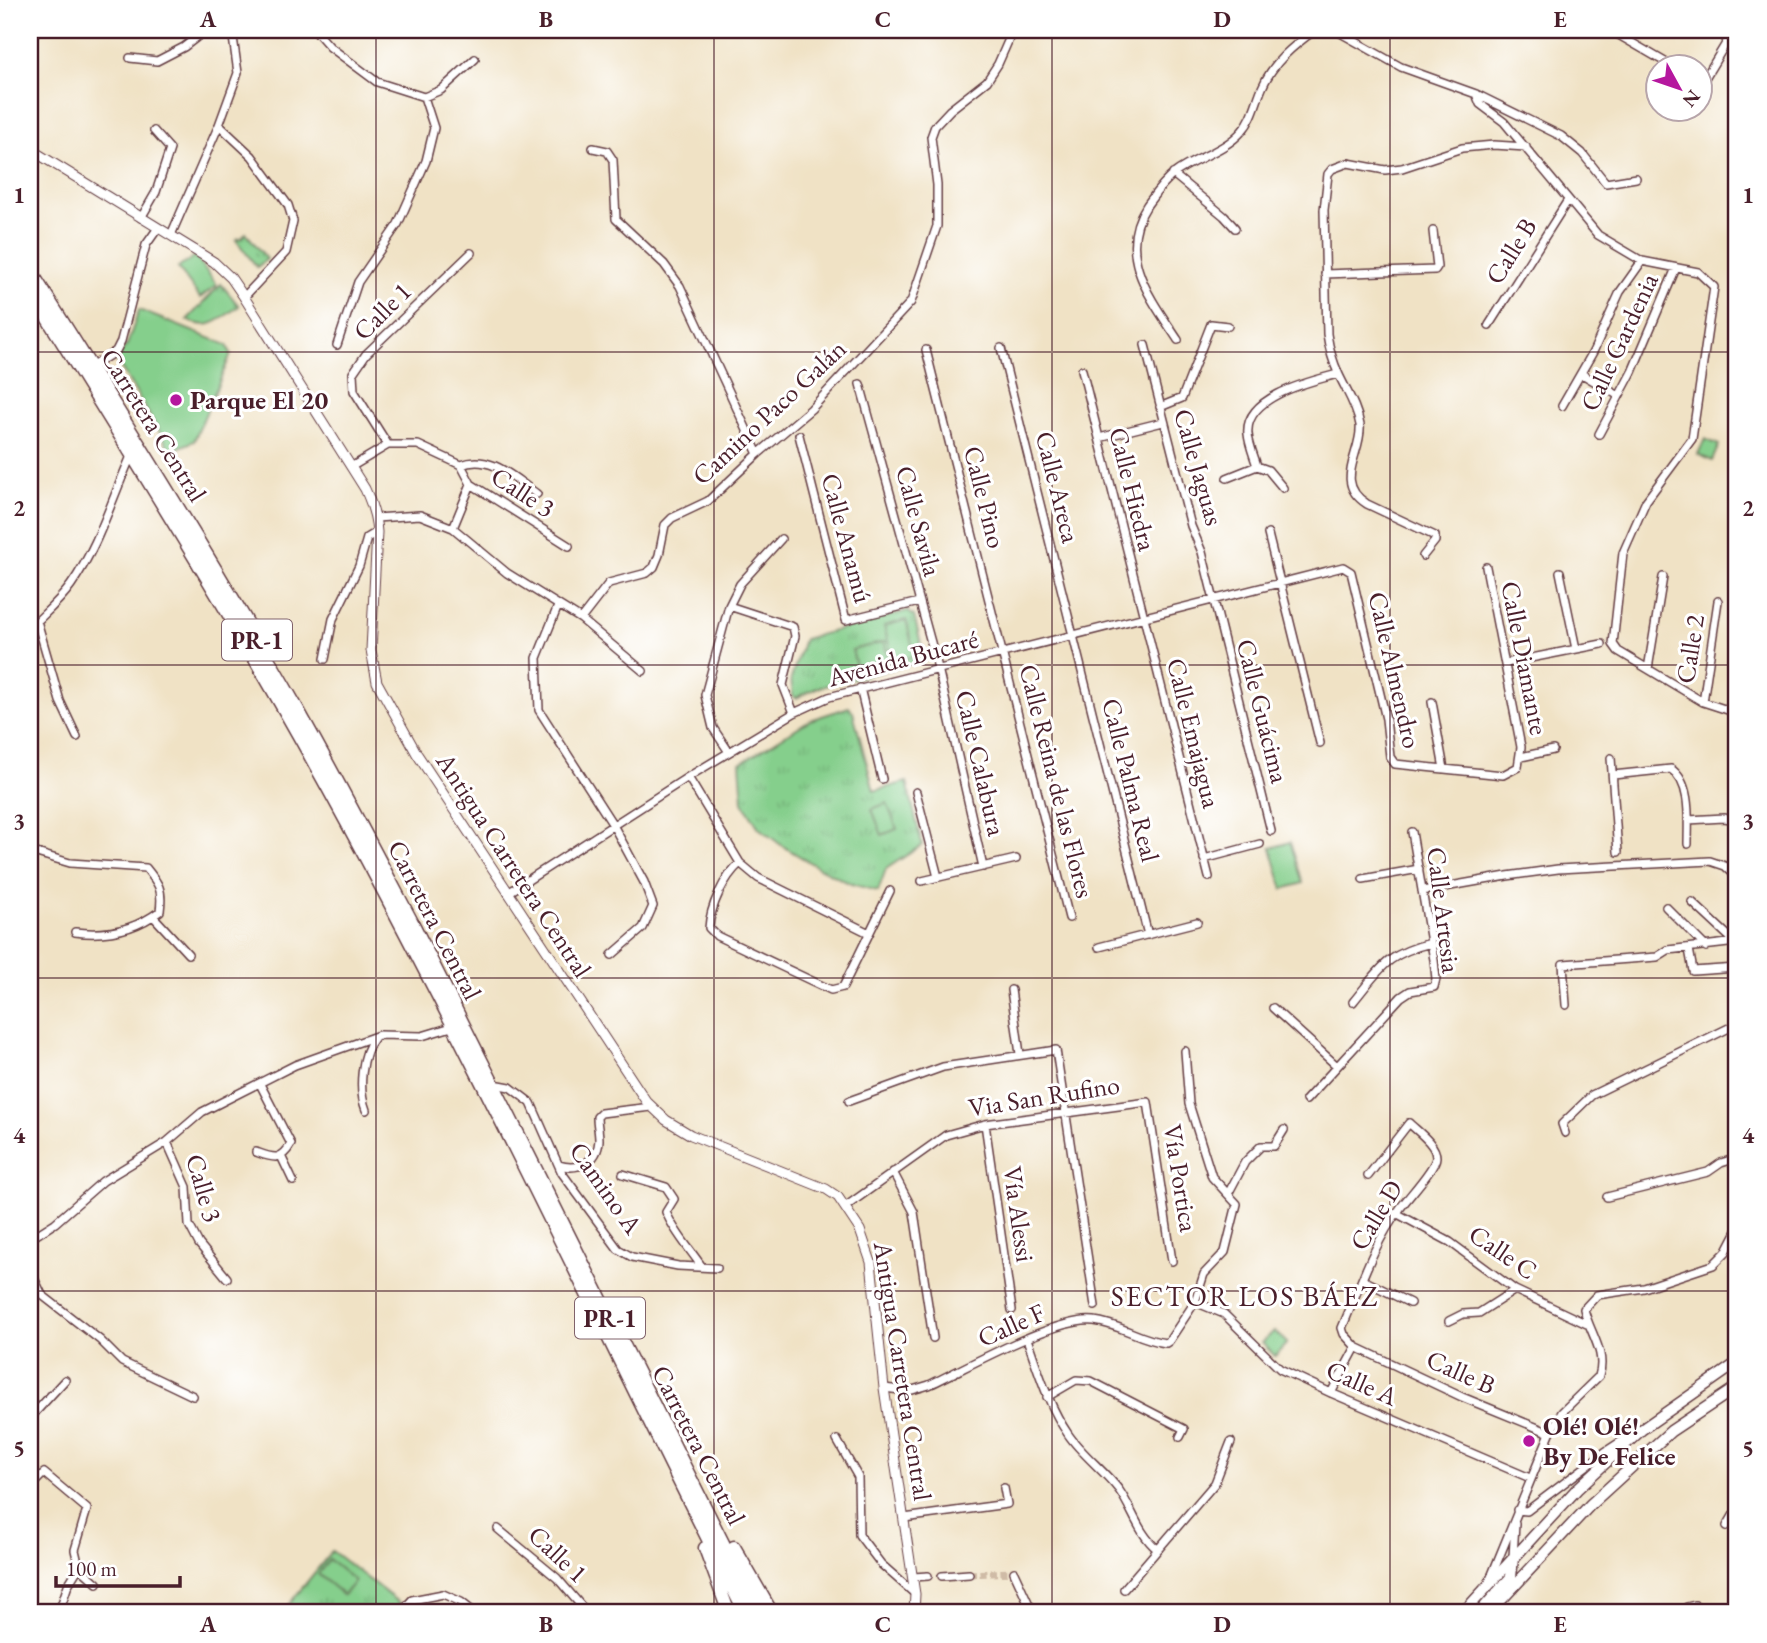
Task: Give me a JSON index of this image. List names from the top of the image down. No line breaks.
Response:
{"streets":{"highway":["Carretera Central","PR-1"],"street":["Calle B","Calle 1","Calle Gardenia","Camino Paco Galán","Calle Jaguas","Calle Areca","Calle Hiedra","Calle 3","Calle Pino","Calle Savila","Calle Anamú","Calle 2","Avenida Bucaré","Calle Diamante","Calle Almendro","Calle Guácima","Calle Emajagua","Calle Calabura","Calle Palma Real","Calle Reina de las Flores","Antigua Carretera Central","Calle Artesia","Via San Rufino","Vía Portica","Camino A","Vía Alessi","Calle D","Calle C","Calle F","Calle A"]},"crossings":[["Calle B","Calle D"],["Carretera Central","Camino A"],["Calle Jaguas","Avenida Bucaré"],["Calle Jaguas","Calle Guácima"],["Calle Areca","Avenida Bucaré"],["Calle Areca","Calle Palma Real"],["Calle Hiedra","Avenida Bucaré"],["Calle Hiedra","Calle Emajagua"],["Calle Pino","Avenida Bucaré"],["Calle Pino","Calle Reina de las Flores"],["Calle Savila","Calle Anamú"],["Calle Savila","Avenida Bucaré"],["Calle Savila","Calle Calabura"],["Avenida Bucaré","Calle Almendro"],["Avenida Bucaré","Calle Guácima"],["Avenida Bucaré","Calle Emajagua"],["Avenida Bucaré","Calle Calabura"],["Avenida Bucaré","Calle Palma Real"],["Avenida Bucaré","Calle Reina de las Flores"],["Avenida Bucaré","Antigua Carretera Central"],["Antigua Carretera Central","Via San Rufino"],["Antigua Carretera Central","Calle F"],["Via San Rufino","Vía Portica"],["Via San Rufino","Vía Alessi"],["Calle D","Calle C"],["Calle F","Calle A"]],"districts":["SECTOR LOS BÁEZ"],"places":["Parque El 20","Olé! Olé! By De Felice"],"scale_bar":"100 m","north":"bottom right","grid":{"columns":["A","B","C","D","E"],"rows":["1","2","3","4","5"]}}
